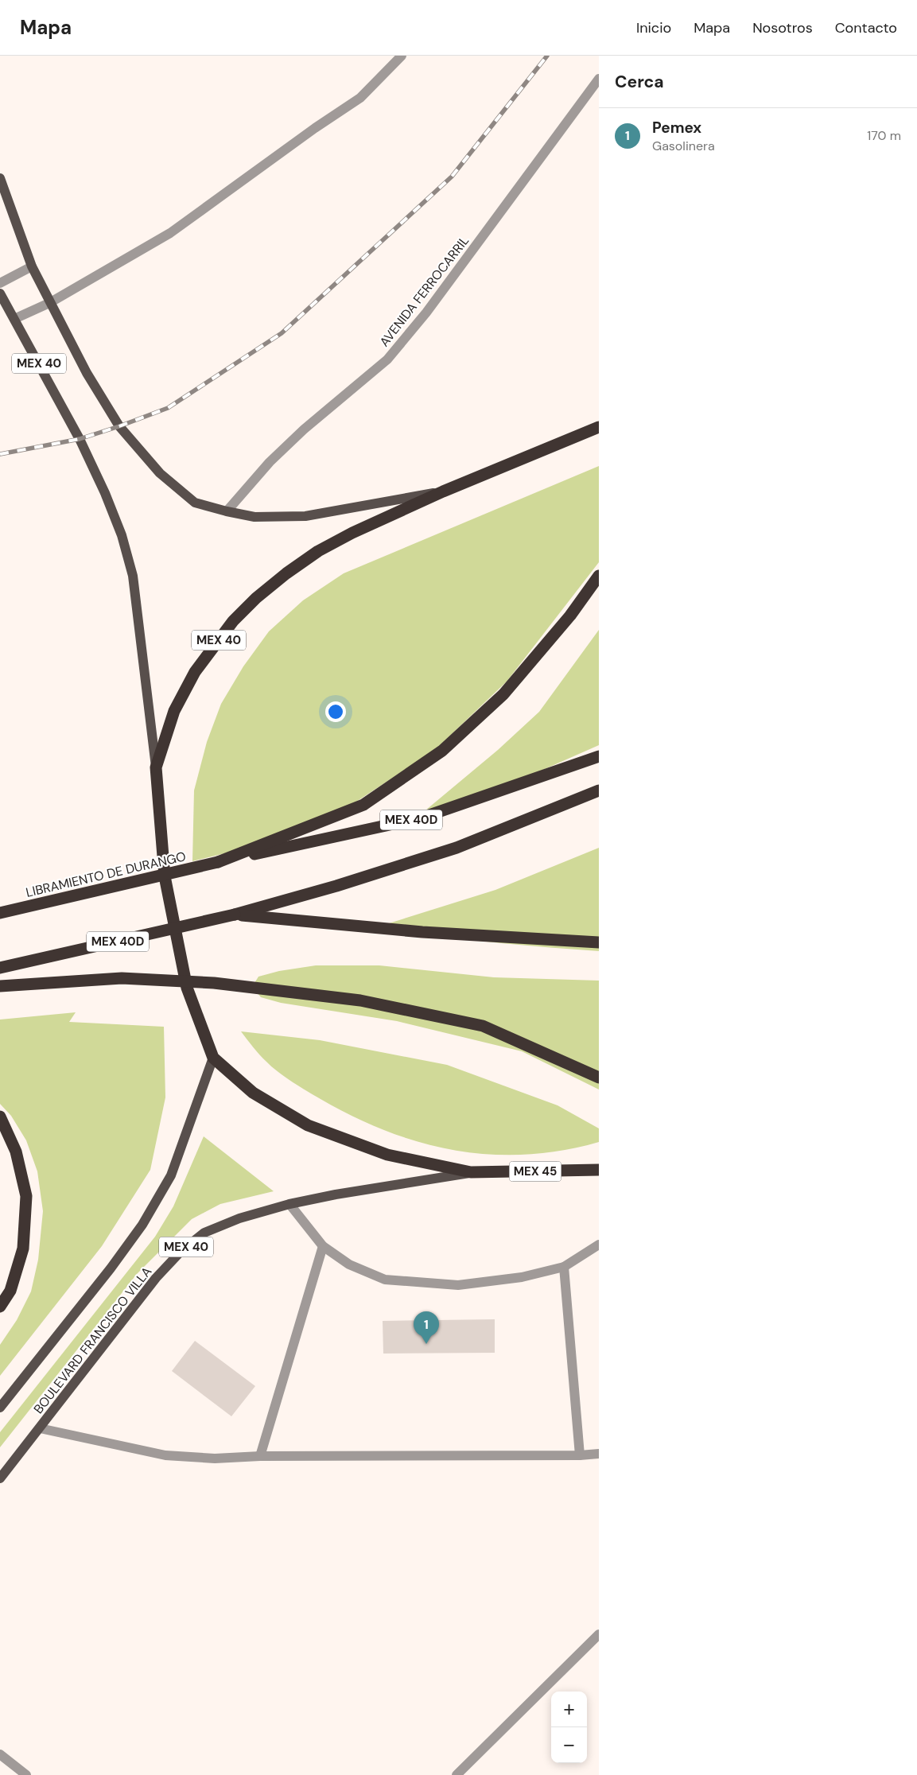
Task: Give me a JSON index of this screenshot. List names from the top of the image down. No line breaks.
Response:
{"streets":{"highway":["MEX 40","MEX 40D","LIBRAMIENTO DE DURANGO","MEX 45"],"main road":["BOULEVARD FRANCISCO VILLA"],"street":["AVENIDA FERROCARRIL"]},"crossings":[["AVENIDA FERROCARRIL","MEX 40"],["MEX 40","MEX 45"],["MEX 40","BOULEVARD FRANCISCO VILLA"],["MEX 40D","LIBRAMIENTO DE DURANGO"],["MEX 45","BOULEVARD FRANCISCO VILLA"]],"page":{"header":"Mapa","nav":["Inicio","Mapa","Nosotros","Contacto"],"heading":"Cerca","list":[{"mark":"1","name":"Pemex","note":"Gasolinera","value":"170 m"}],"pins":"1","map_buttons":["+","−"]}}
